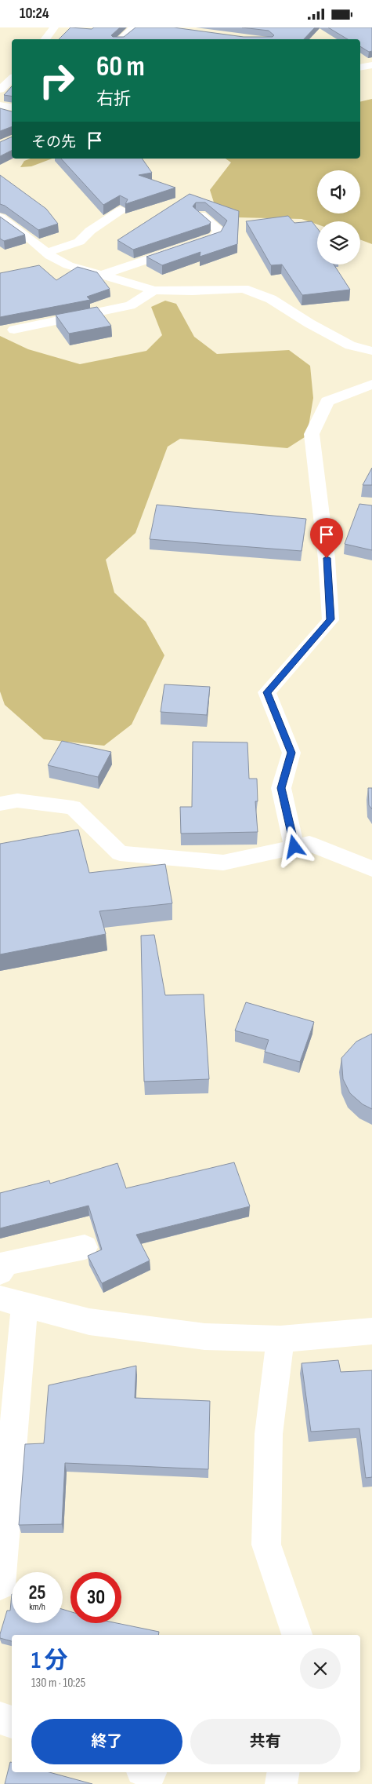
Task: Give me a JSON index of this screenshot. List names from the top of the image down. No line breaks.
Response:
{"page":{"status":"10:24","turn":["60 m","右折"],"then":"その先","speed":"25 km/h","limit":"30","heading":["1 分","130 m · 10:25"],"buttons":["終了","共有"]}}
